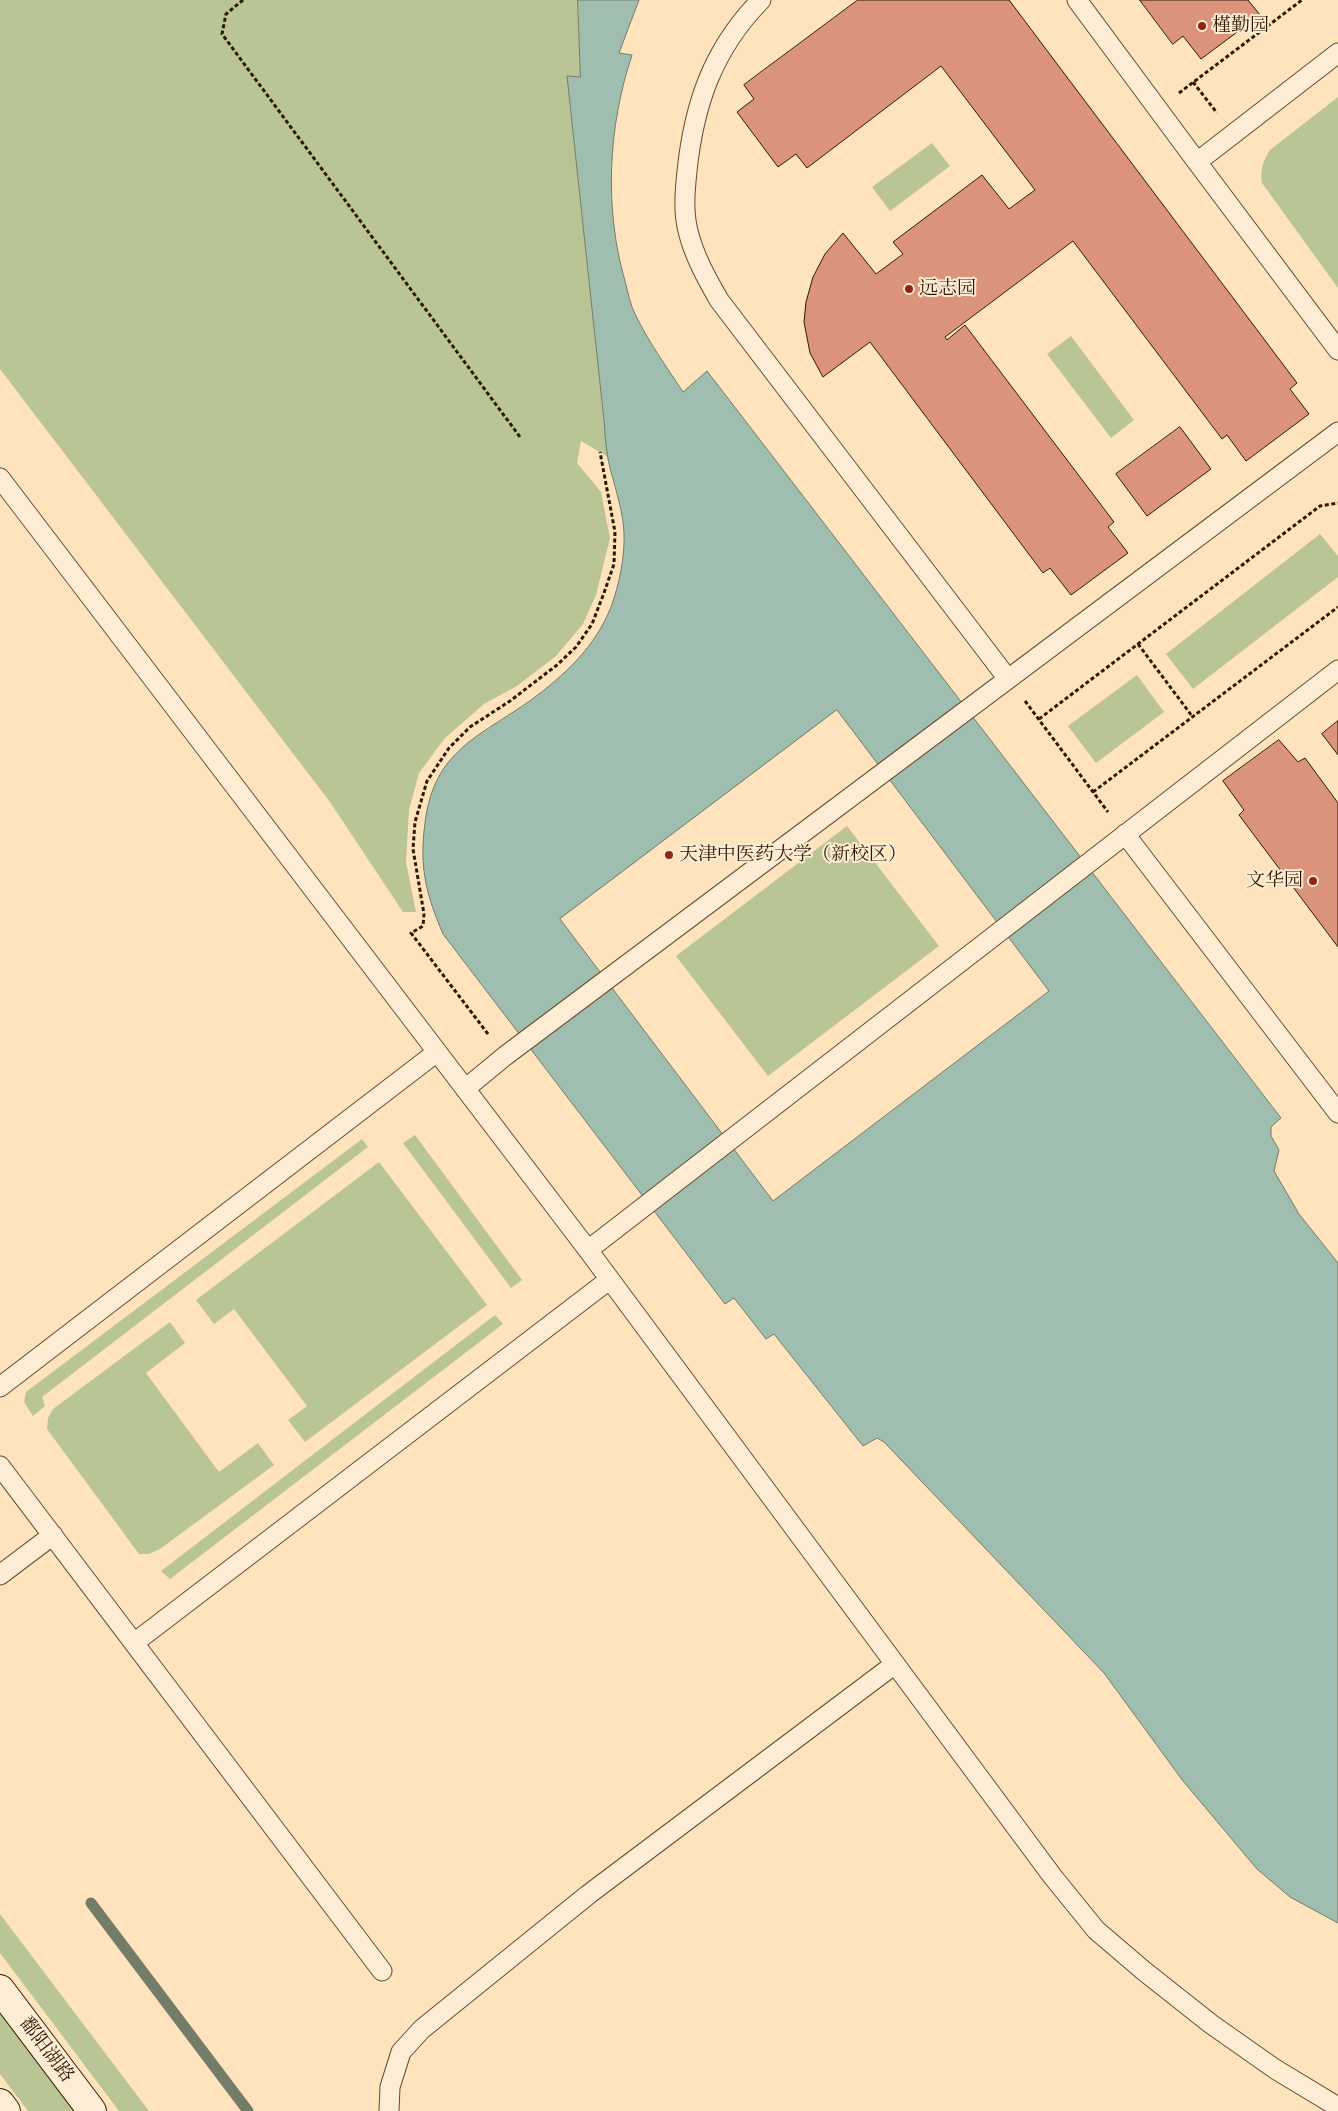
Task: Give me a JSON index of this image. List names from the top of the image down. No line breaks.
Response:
{"streets":{"main road":["鄱阳湖路"]},"places":["槿勤园","远志园","天津中医药大学（新校区）","文华园"]}
